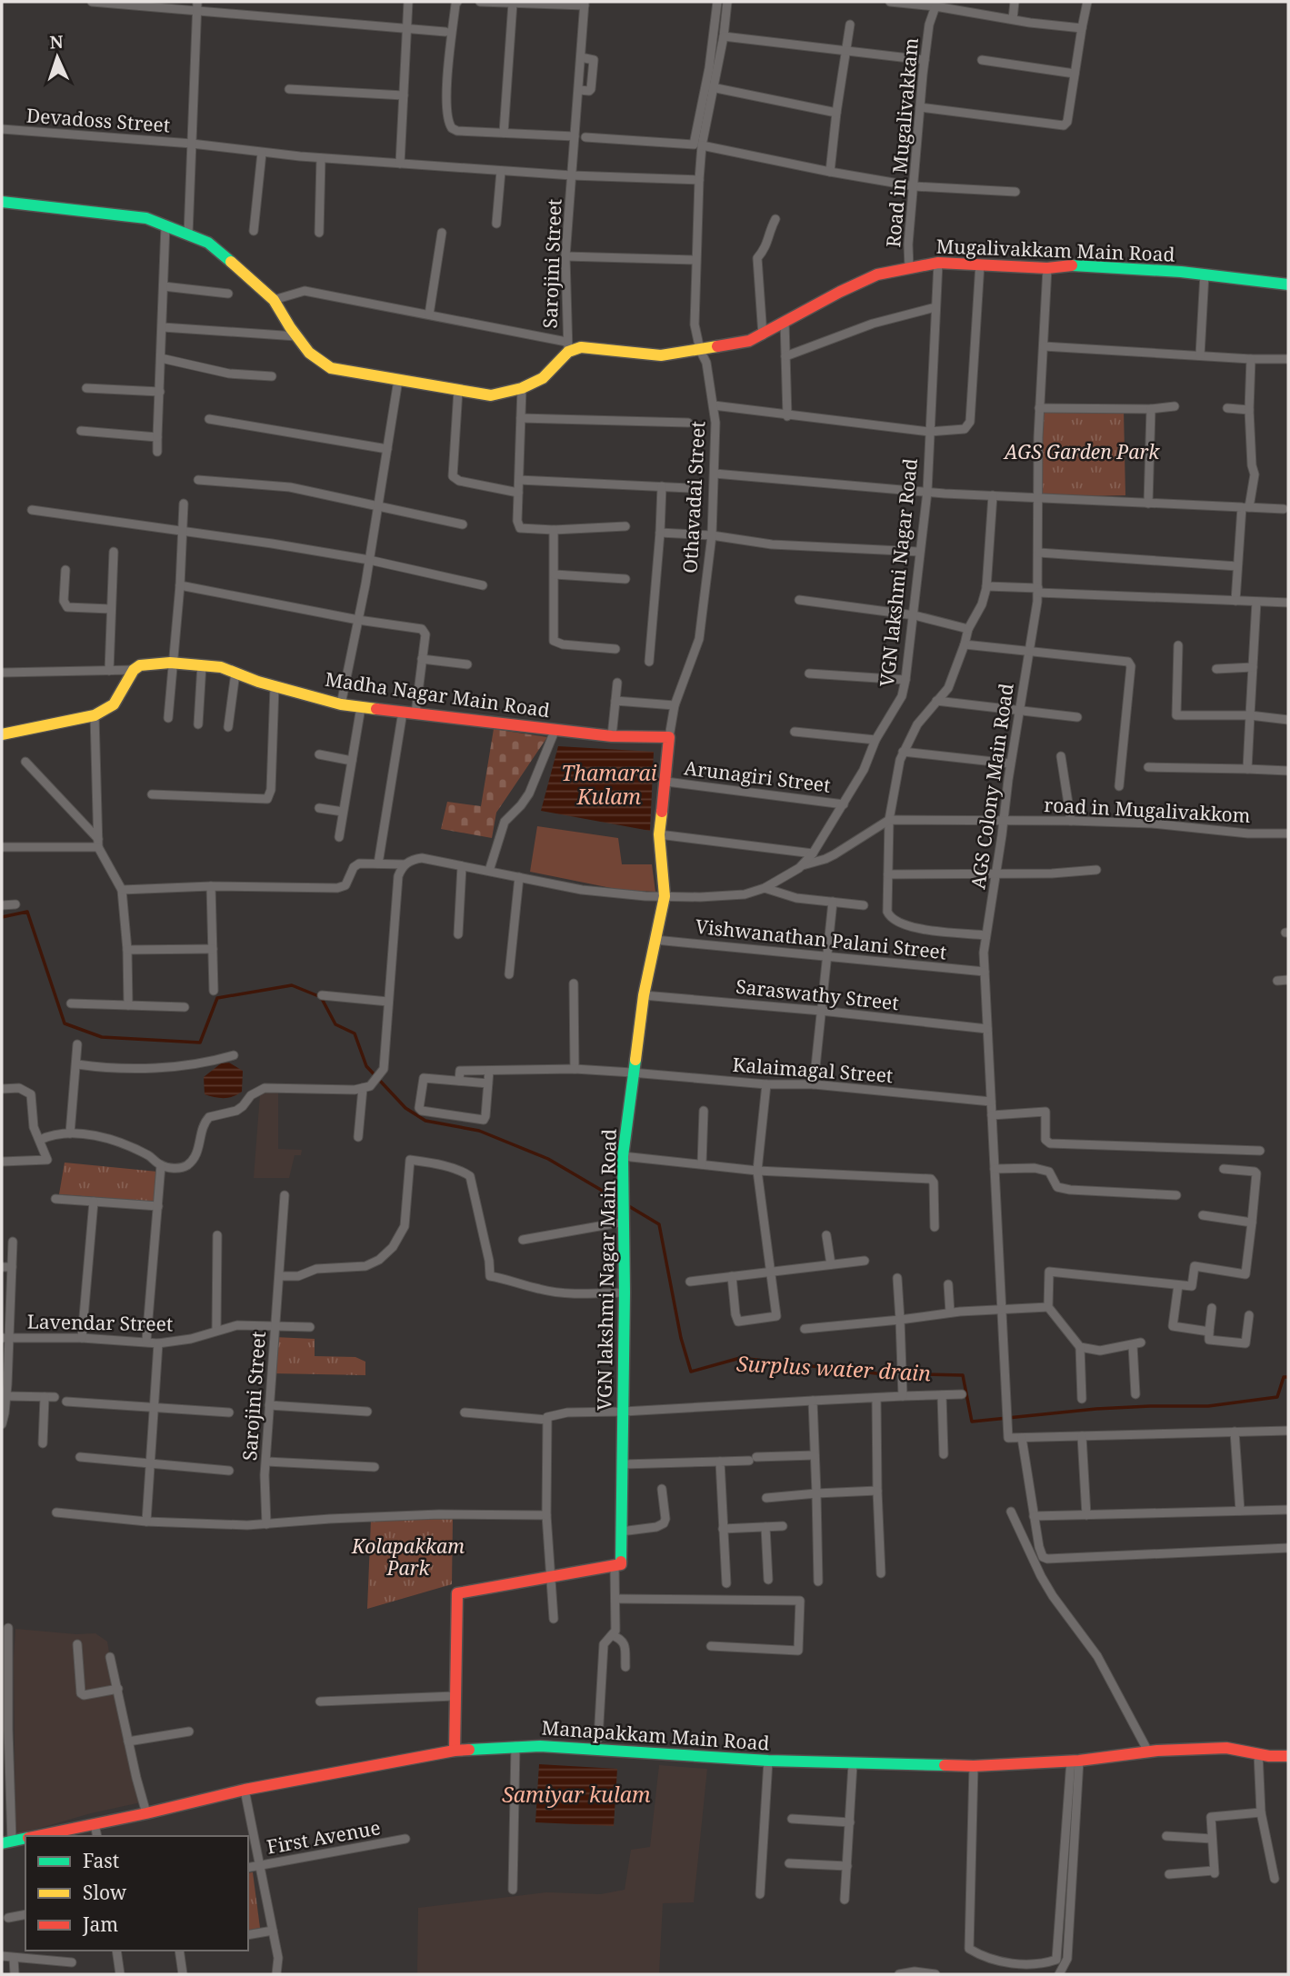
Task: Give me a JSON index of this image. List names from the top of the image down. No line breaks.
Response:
{"streets":{"street":["Devadoss Street","Road in Mugalivakkam","Mugalivakkam Main Road","Sarojini Street","Othavadai Street","VGN lakshmi Nagar Road","Madha Nagar Main Road","Arunagiri Street","AGS Colony Main Road","road in Mugalivakkom","Vishwanathan Palani Street","Saraswathy Street","Kalaimagal Street","VGN lakshmi Nagar Main Road","Lavendar Street","Manapakkam Main Road","First Avenue"]},"crossings":[["Devadoss Street","Sarojini Street"],["Devadoss Street","Othavadai Street"],["Road in Mugalivakkam","Mugalivakkam Main Road"],["Mugalivakkam Main Road","Sarojini Street"],["Mugalivakkam Main Road","Othavadai Street"],["Mugalivakkam Main Road","VGN lakshmi Nagar Road"],["Mugalivakkam Main Road","AGS Colony Main Road"],["Sarojini Street","Lavendar Street"],["Othavadai Street","Madha Nagar Main Road"],["Othavadai Street","VGN lakshmi Nagar Main Road"],["VGN lakshmi Nagar Road","Arunagiri Street"],["VGN lakshmi Nagar Road","VGN lakshmi Nagar Main Road"],["Madha Nagar Main Road","VGN lakshmi Nagar Main Road"],["Arunagiri Street","VGN lakshmi Nagar Main Road"],["AGS Colony Main Road","road in Mugalivakkom"],["AGS Colony Main Road","Vishwanathan Palani Street"],["AGS Colony Main Road","Saraswathy Street"],["AGS Colony Main Road","Kalaimagal Street"],["Vishwanathan Palani Street","VGN lakshmi Nagar Main Road"],["Saraswathy Street","VGN lakshmi Nagar Main Road"],["Kalaimagal Street","VGN lakshmi Nagar Main Road"]],"water":["Thamarai Kulam","Surplus water drain","Samiyar kulam"],"parks":["AGS Garden Park","Kolapakkam Park"],"legend":["Fast","Slow","Jam"],"north":"top"}
